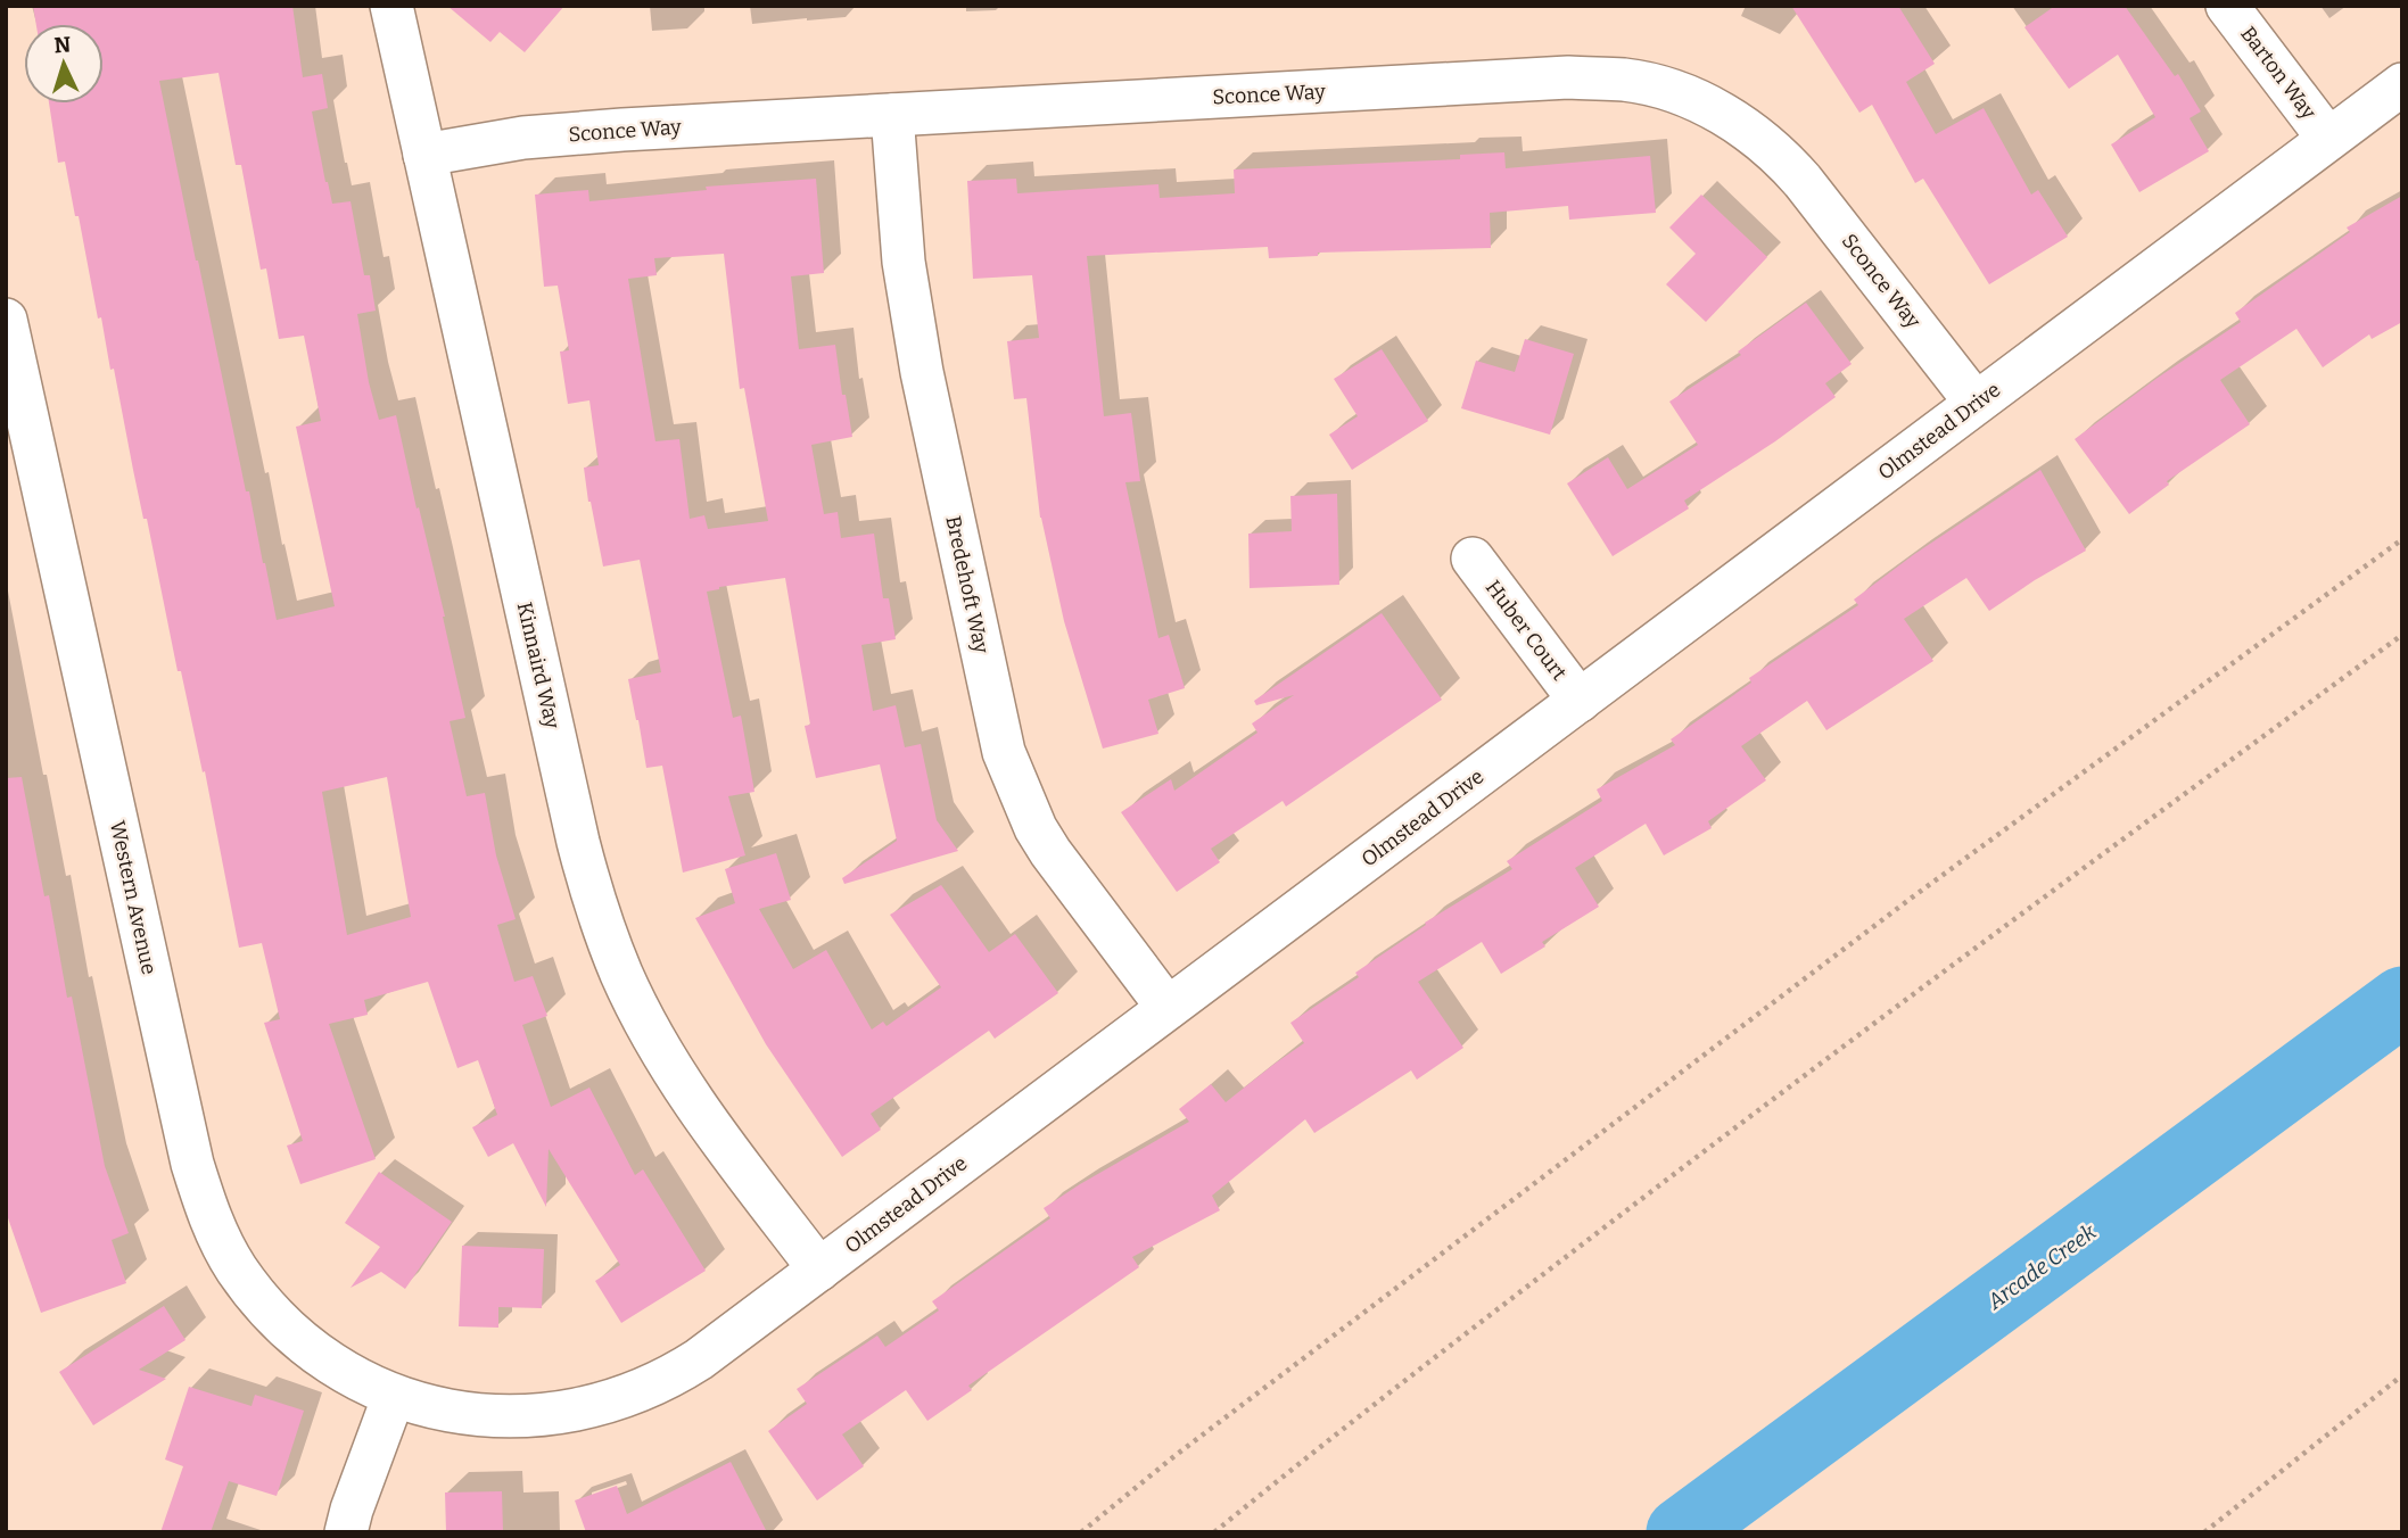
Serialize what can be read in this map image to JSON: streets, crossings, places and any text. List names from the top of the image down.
{
  "streets": {
    "street": [
      "Barton Way",
      "Sconce Way",
      "Olmstead Drive",
      "Bredehoft Way",
      "Huber Court",
      "Kinnaird Way",
      "Western Avenue"
    ]
  },
  "crossings": [
    ["Barton Way", "Olmstead Drive"],
    ["Sconce Way", "Olmstead Drive"],
    ["Sconce Way", "Bredehoft Way"],
    ["Sconce Way", "Kinnaird Way"],
    ["Olmstead Drive", "Bredehoft Way"],
    ["Olmstead Drive", "Huber Court"],
    ["Olmstead Drive", "Kinnaird Way"],
    ["Olmstead Drive", "Western Avenue"]
  ],
  "water": ["Arcade Creek"],
  "north": "top"
}
